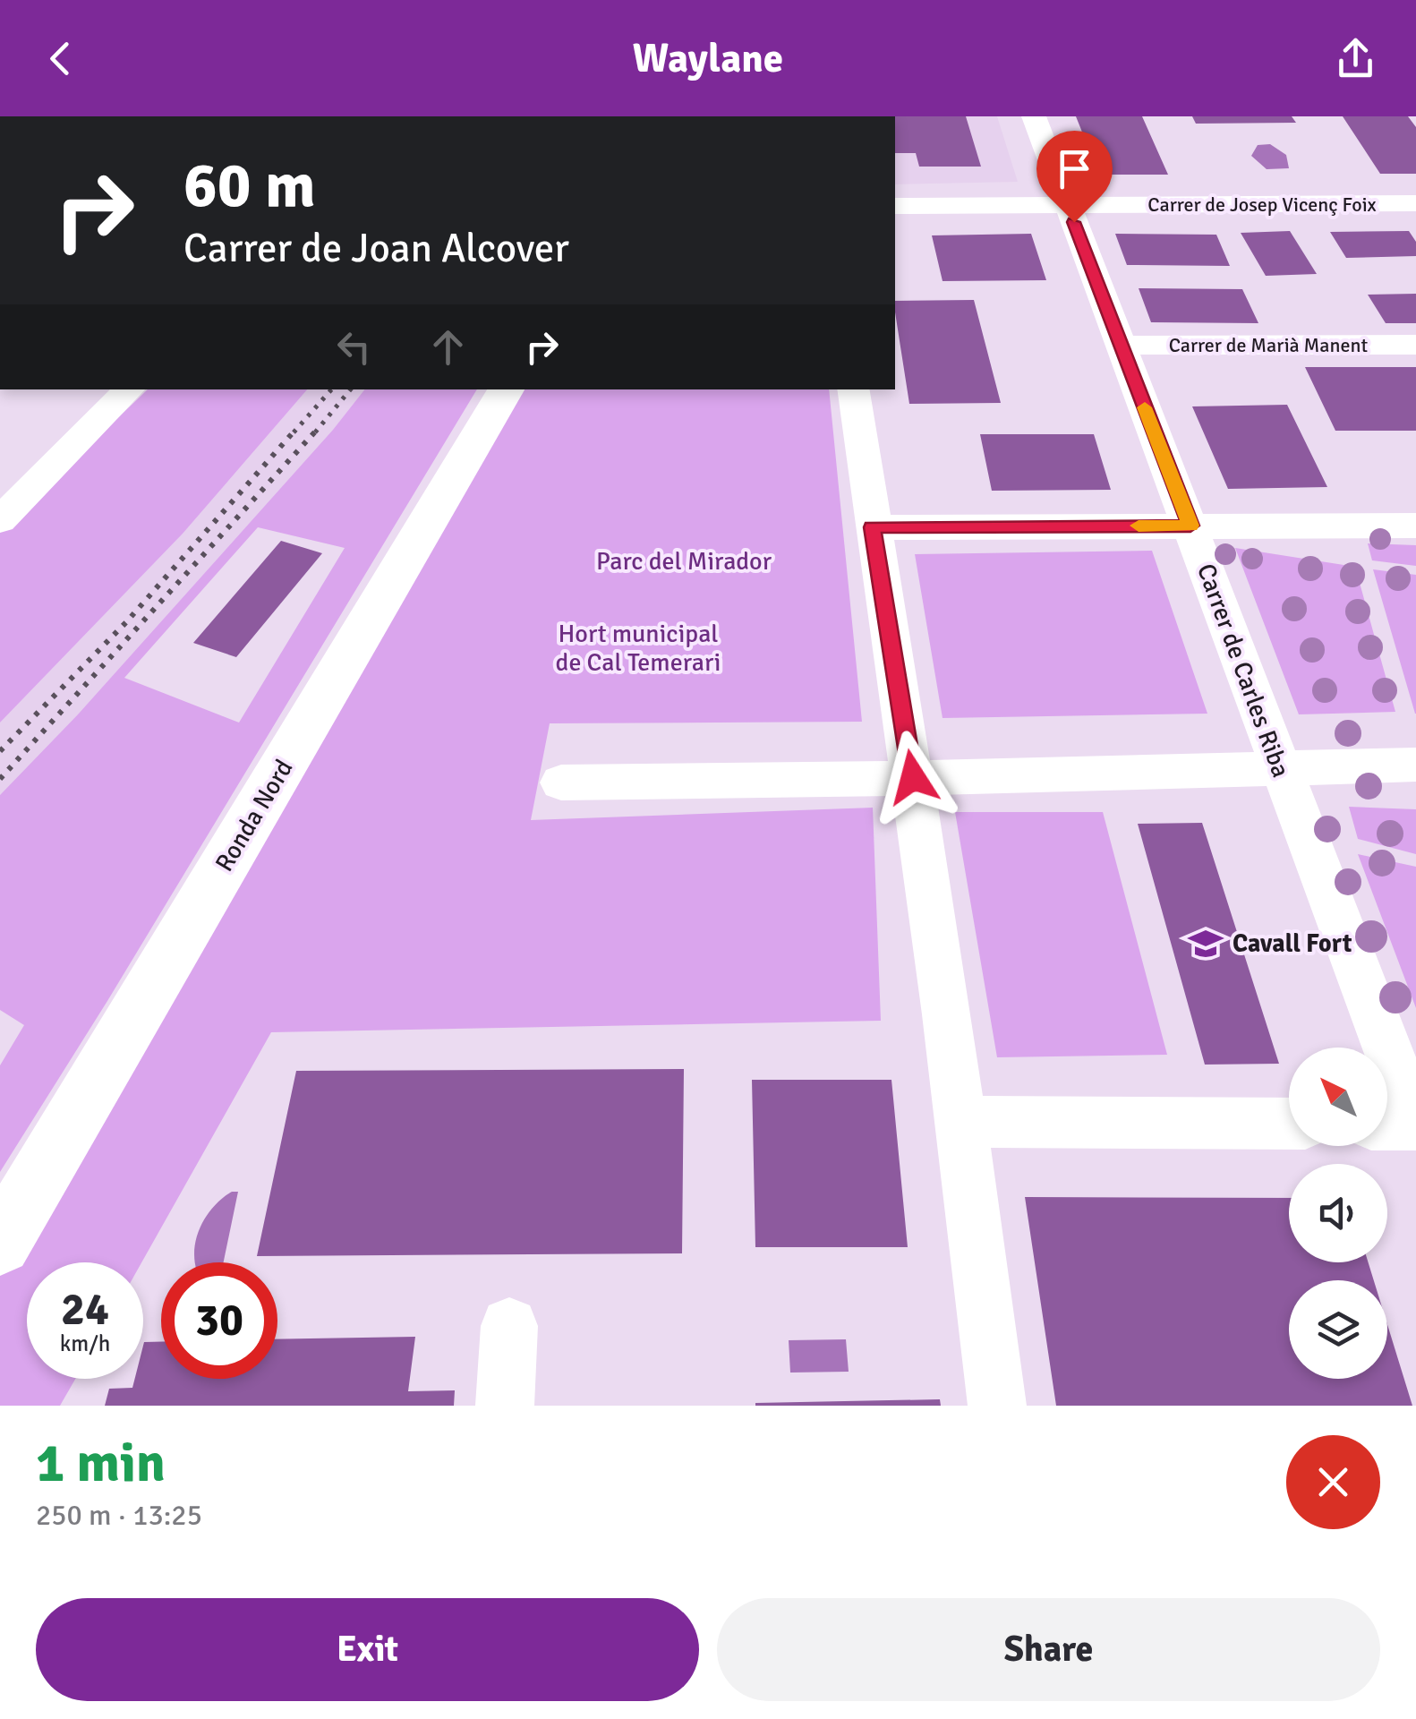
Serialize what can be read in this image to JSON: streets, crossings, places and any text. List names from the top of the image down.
{
  "streets": {
    "main road": ["Ronda Nord"],
    "street": ["Carrer de Josep Vicenç Foix", "Carrer de Marià Manent", "Carrer de Carles Riba"]
  },
  "crossings": [
    ["Carrer de Josep Vicenç Foix", "Carrer de Carles Riba"],
    ["Carrer de Marià Manent", "Carrer de Carles Riba"]
  ],
  "parks": ["Parc del Mirador", "Hort municipal de Cal Temerari"],
  "places": {
    "school or university": ["Cavall Fort"]
  },
  "north": "top left",
  "page": {
    "header": "Waylane",
    "turn": ["60 m", "Carrer de Joan Alcover"],
    "speed": "24 km/h",
    "limit": "30",
    "heading": ["1 min", "250 m · 13:25"],
    "buttons": ["Exit", "Share"]
  }
}
